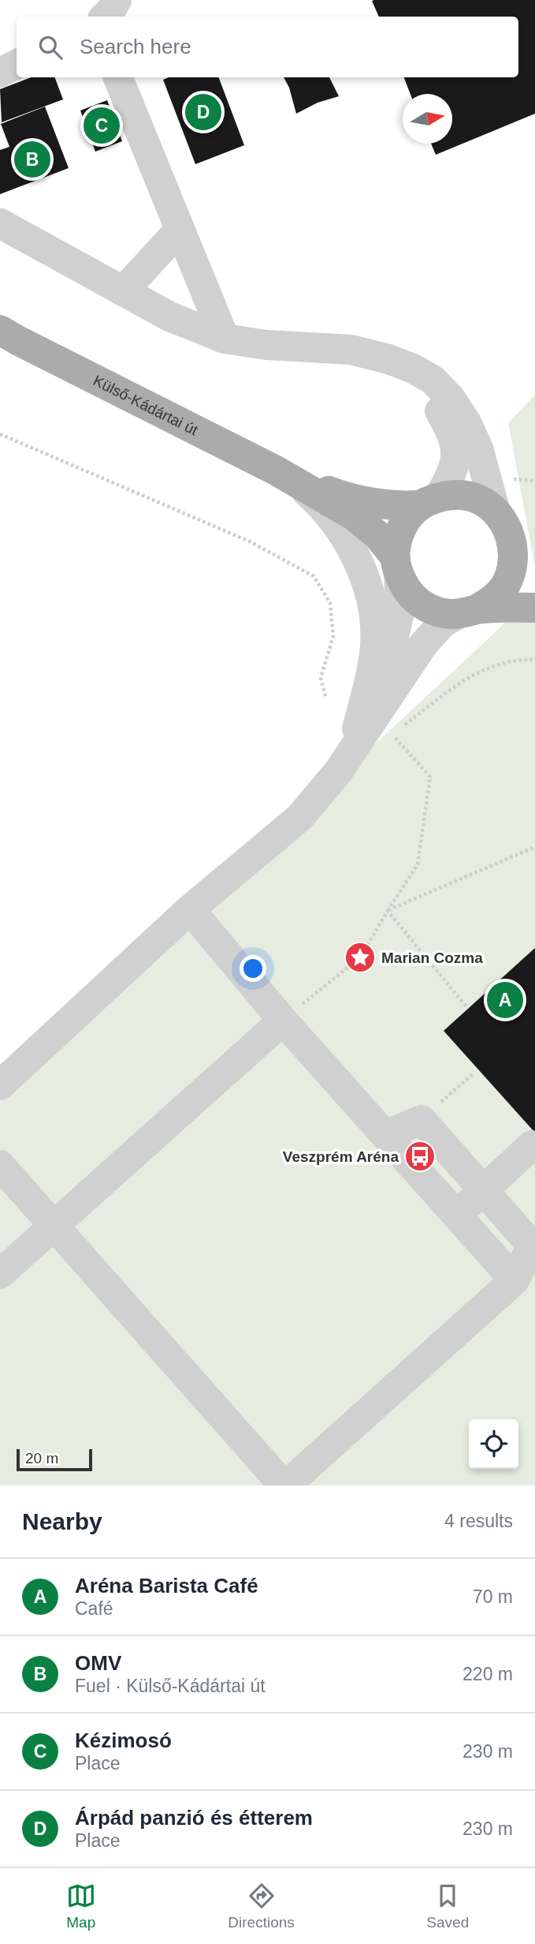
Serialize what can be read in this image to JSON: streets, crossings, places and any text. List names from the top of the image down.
{
  "streets": {
    "main road": ["Külső-Kádártai út"]
  },
  "places": {
    "place": ["Marian Cozma"],
    "bus stop": ["Veszprém Aréna"]
  },
  "scale_bar": "20 m",
  "north": "right",
  "page": {
    "search": "Search here",
    "pins": [
      "D",
      "C",
      "B",
      "A"
    ],
    "scale": "20 m",
    "heading": ["Nearby", "4 results"],
    "list": [
      {
        "mark": "A",
        "name": "Aréna Barista Café",
        "note": "Café",
        "value": "70 m"
      },
      {
        "mark": "B",
        "name": "OMV",
        "note": "Fuel · Külső-Kádártai út",
        "value": "220 m"
      },
      {
        "mark": "C",
        "name": "Kézimosó",
        "note": "Place",
        "value": "230 m"
      },
      {
        "mark": "D",
        "name": "Árpád panzió és étterem",
        "note": "Place",
        "value": "230 m"
      }
    ],
    "nav": ["Map", "Directions", "Saved"]
  }
}
